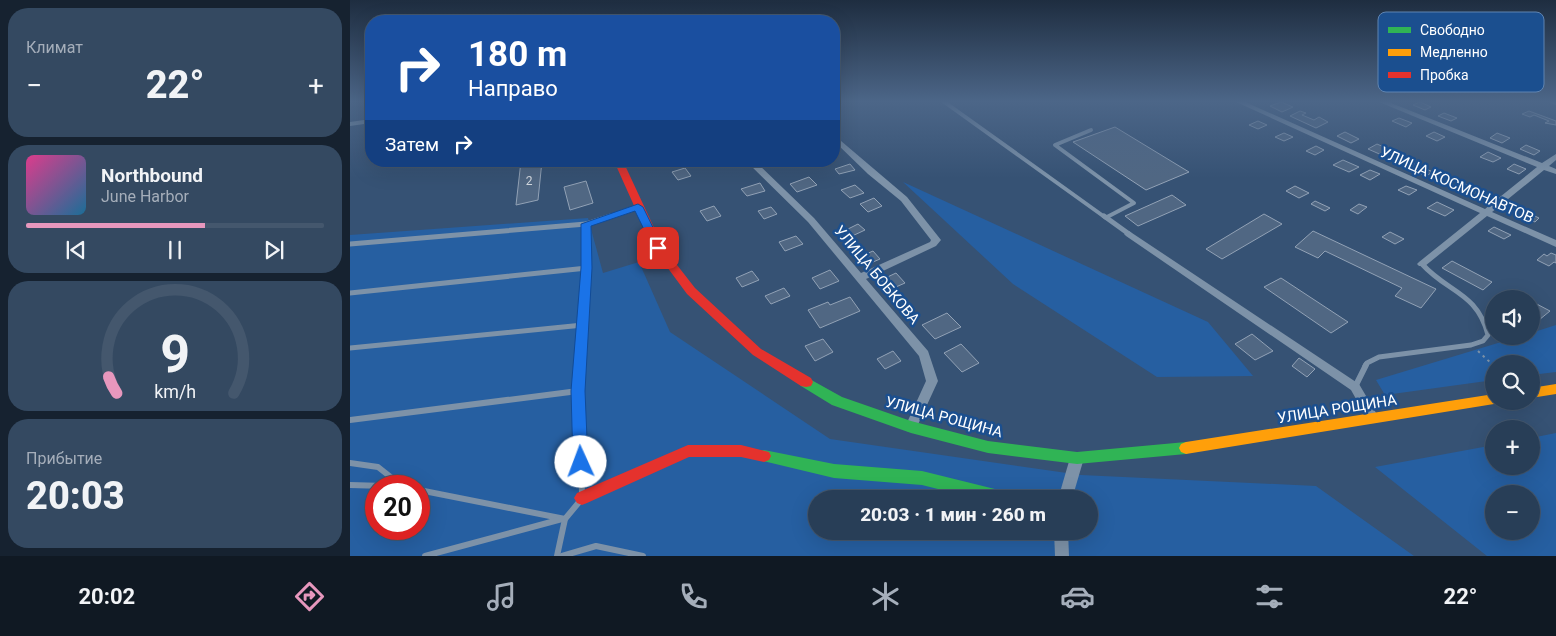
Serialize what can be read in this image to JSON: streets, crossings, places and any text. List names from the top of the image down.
{
  "streets": {
    "street": ["УЛИЦА КОСМОНАВТОВ", "УЛИЦА БОБКОВА", "УЛИЦА РОЩИНА"]
  },
  "crossings": [
    ["УЛИЦА БОБКОВА", "УЛИЦА РОЩИНА"]
  ],
  "house_numbers": ["2"],
  "legend": ["Свободно", "Медленно", "Пробка"],
  "page": {
    "tile": [
      "Климат",
      ["Прибытие", "20:03"]
    ],
    "turn": ["180 m", "Направо"],
    "heat": ["−", "22°", "+"],
    "then": "Затем",
    "song": ["Northbound", "June Harbor"],
    "map_buttons": ["+", "−"],
    "limit": "20",
    "trip": "20:03 · 1 мин · 260 m",
    "tabs": ["20:02", "22°"],
    "gauge": ["9", "km/h"]
  }
}
